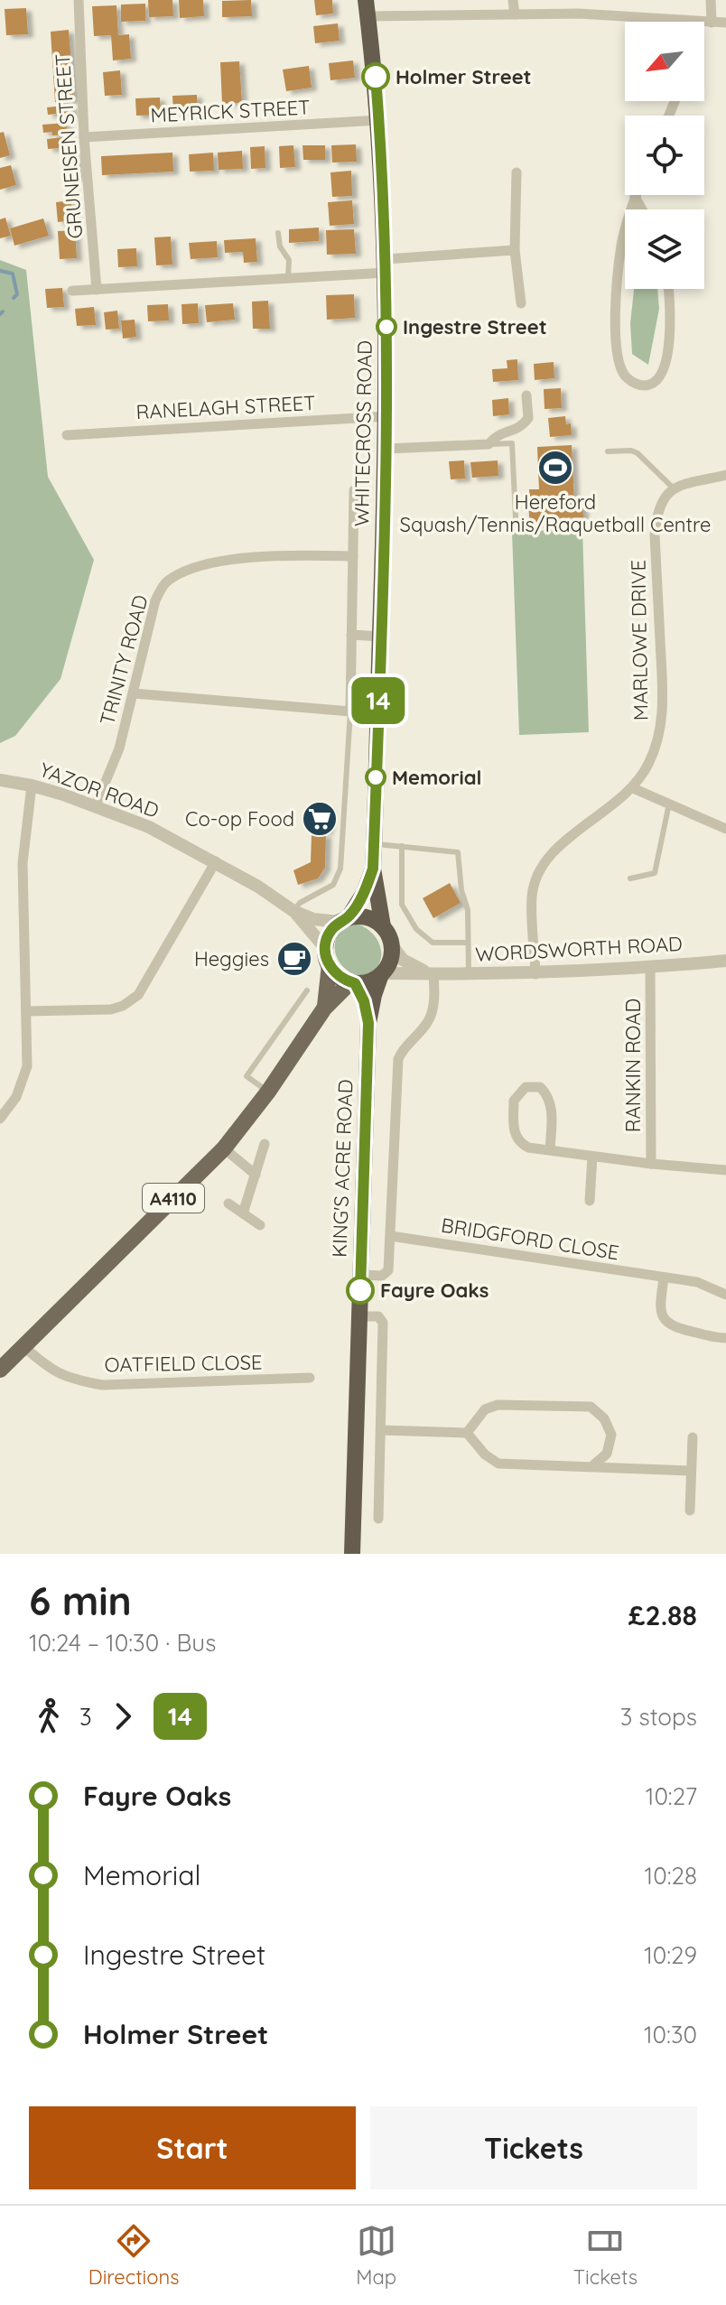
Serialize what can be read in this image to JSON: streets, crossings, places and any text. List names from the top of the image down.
{
  "streets": {
    "highway": ["WHITECROSS ROAD", "KING'S ACRE ROAD"],
    "main road": ["A4110"],
    "street": [
      "MEYRICK STREET",
      "GRUNEISEN STREET",
      "RANELAGH STREET",
      "MARLOWE DRIVE",
      "TRINITY ROAD",
      "YAZOR ROAD",
      "WORDSWORTH ROAD",
      "RANKIN ROAD",
      "BRIDGFORD CLOSE",
      "OATFIELD CLOSE"
    ]
  },
  "crossings": [
    ["MEYRICK STREET", "GRUNEISEN STREET"],
    ["MEYRICK STREET", "WHITECROSS ROAD"],
    ["RANELAGH STREET", "WHITECROSS ROAD"],
    ["WHITECROSS ROAD", "YAZOR ROAD"],
    ["WHITECROSS ROAD", "WORDSWORTH ROAD"],
    ["WHITECROSS ROAD", "KING'S ACRE ROAD"],
    ["WHITECROSS ROAD", "A4110"],
    ["MARLOWE DRIVE", "WORDSWORTH ROAD"],
    ["TRINITY ROAD", "YAZOR ROAD"],
    ["YAZOR ROAD", "WORDSWORTH ROAD"],
    ["YAZOR ROAD", "KING'S ACRE ROAD"],
    ["YAZOR ROAD", "A4110"],
    ["WORDSWORTH ROAD", "RANKIN ROAD"],
    ["WORDSWORTH ROAD", "KING'S ACRE ROAD"],
    ["WORDSWORTH ROAD", "A4110"],
    ["KING'S ACRE ROAD", "A4110"],
    ["A4110", "OATFIELD CLOSE"]
  ],
  "places": {
    "other": [
      "Holmer Street",
      "Ingestre Street",
      "Memorial",
      "Fayre Oaks"
    ],
    "sports": ["Hereford Squash/Tennis/Raquetball Centre"],
    "supermarket": ["Co-op Food"],
    "cafe": ["Heggies"]
  },
  "lines": ["bus line 14"],
  "north": "bottom left",
  "page": {
    "on_map": "14",
    "heading": ["6 min", "10:24 – 10:30 · Bus", "£2.88"],
    "legs": ["3", "14", "3 stops"],
    "list": [
      {
        "name": "Fayre Oaks",
        "value": "10:27"
      },
      {
        "name": "Memorial",
        "value": "10:28"
      },
      {
        "name": "Ingestre Street",
        "value": "10:29"
      },
      {
        "name": "Holmer Street",
        "value": "10:30"
      }
    ],
    "buttons": ["Start", "Tickets"],
    "tabs": ["Directions", "Map", "Tickets"]
  }
}
